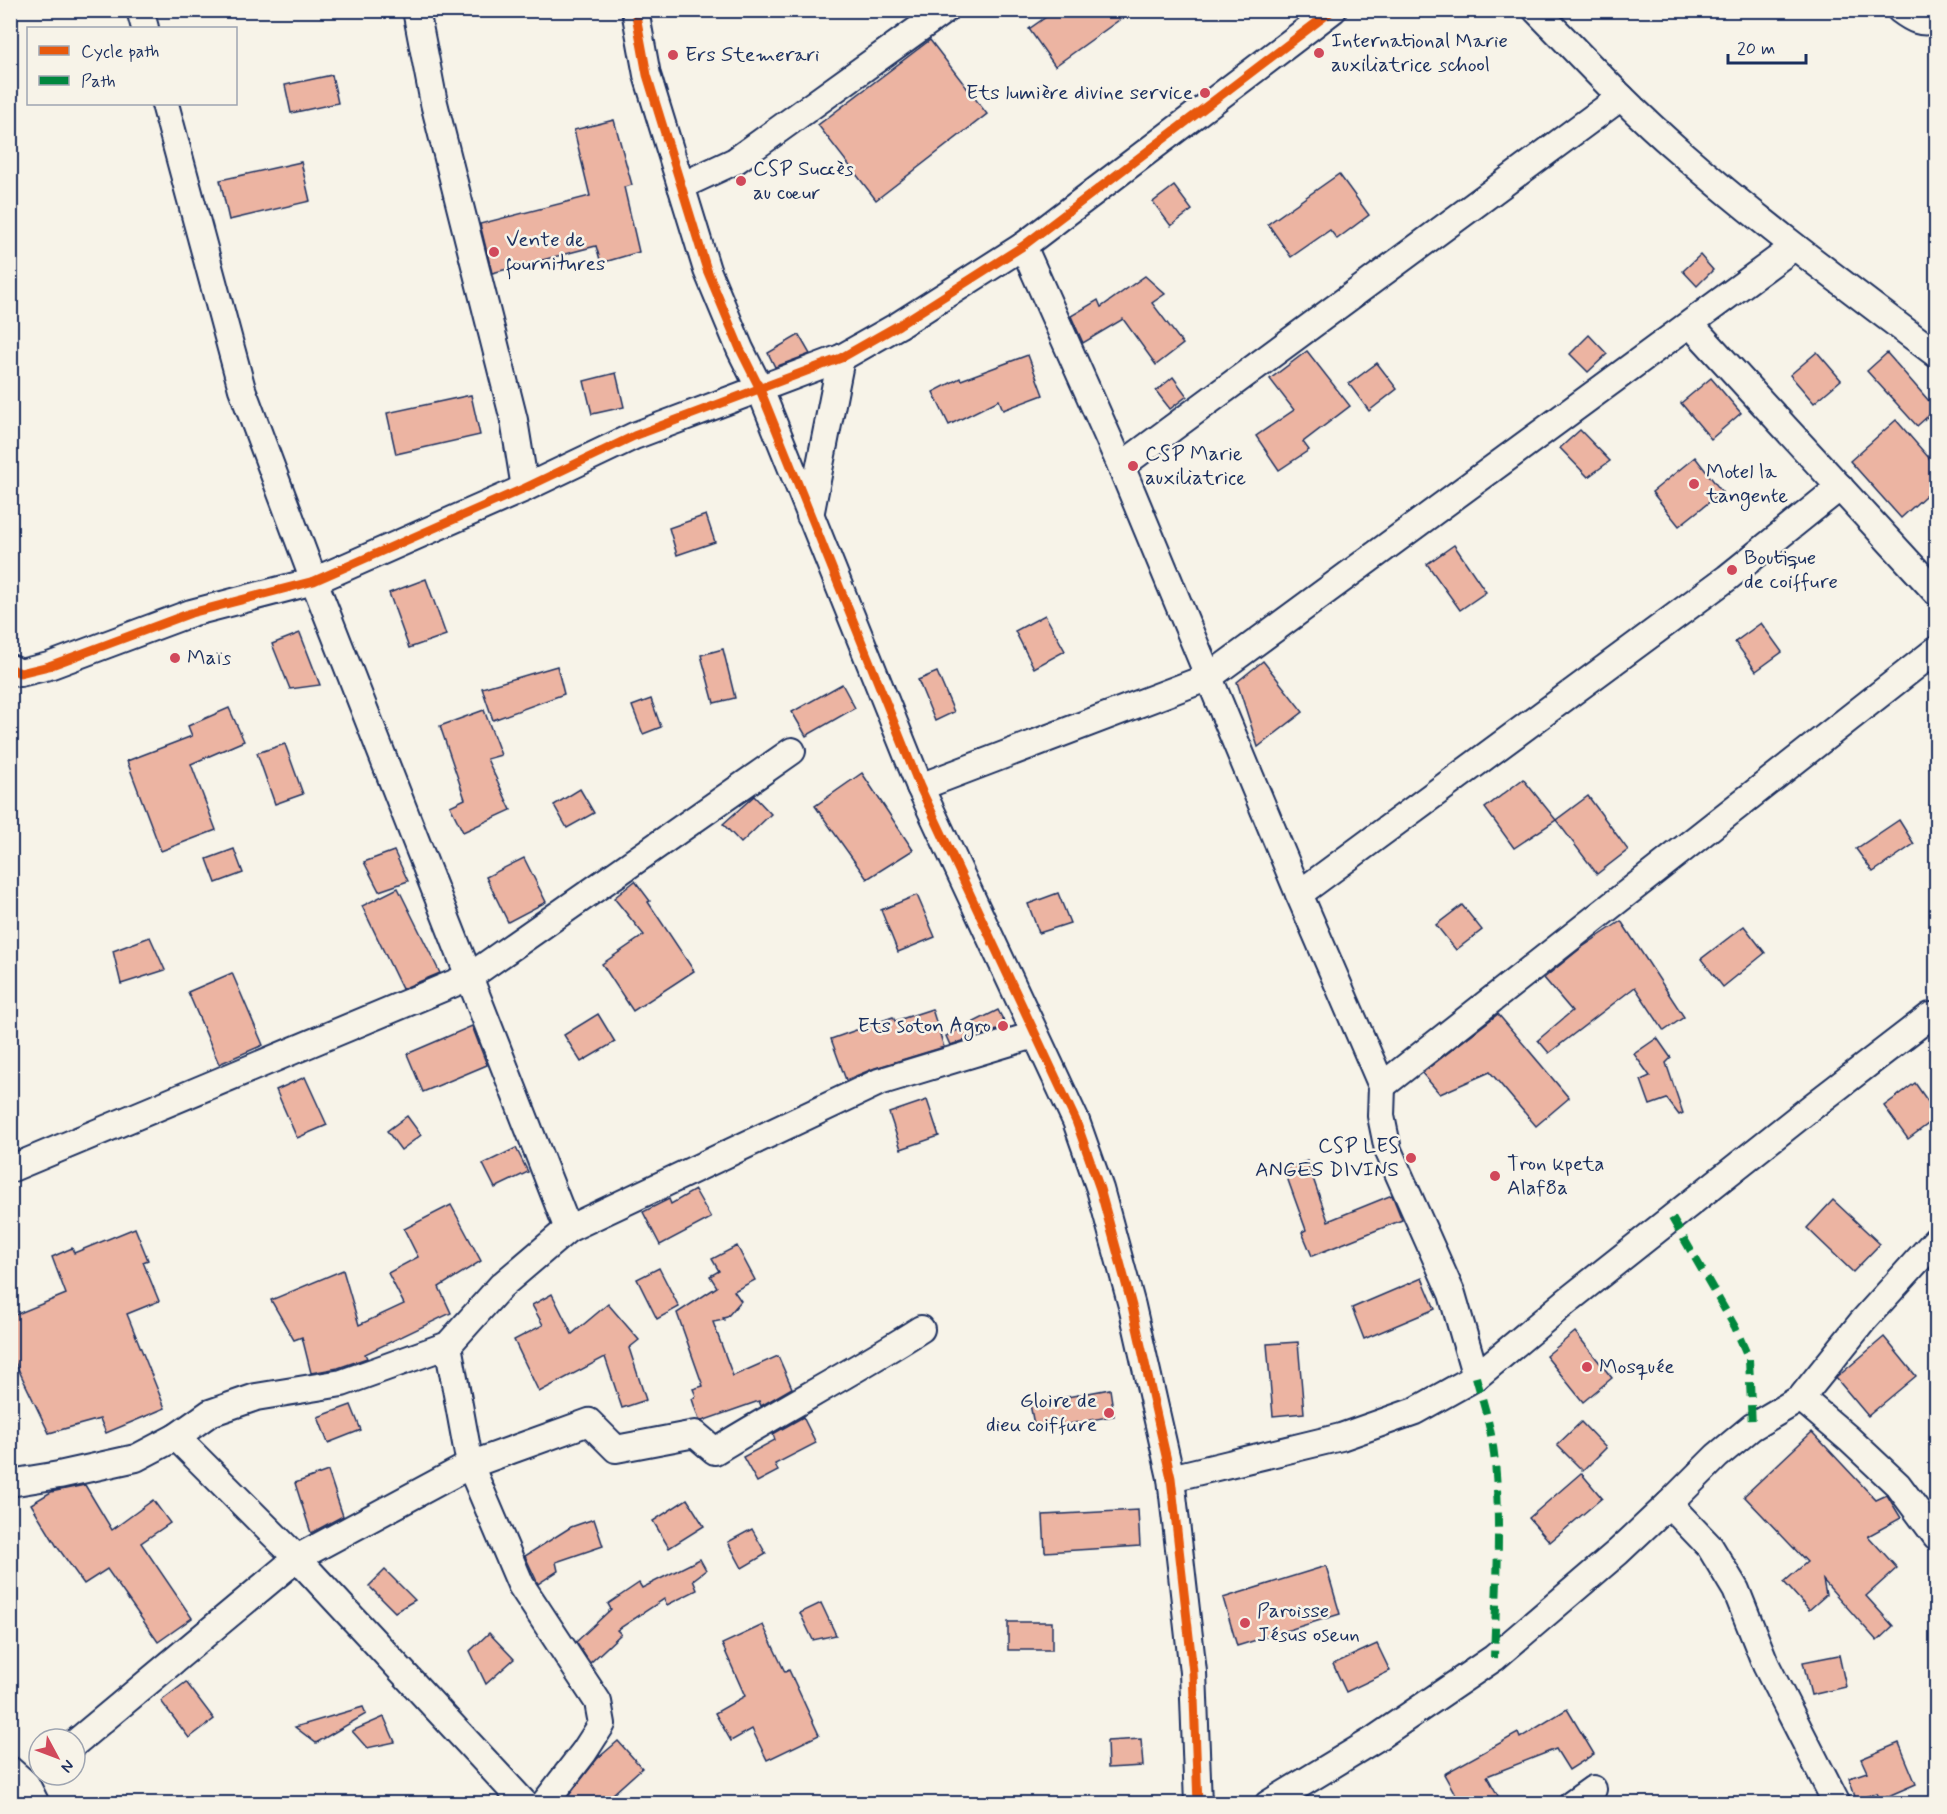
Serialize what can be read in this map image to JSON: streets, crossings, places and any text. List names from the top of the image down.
{
  "places": [
    "International Marie auxiliatrice school",
    "Ers Stemerari",
    "Ets lumière divine service",
    "CSP Succès au cœur",
    "Vente de fournitures",
    "CSP Marie auxiliatrice",
    "Motel la tangente",
    "Boutique de coiffure",
    "Maïs",
    "Ets soton Agro",
    "CSP LES ANGES DIVINS",
    "Tron kpeta Alaf8a",
    "Mosquée",
    "Gloire de dieu coiffure",
    "Paroisse Jésus oseun"
  ],
  "legend": ["Cycle path", "Path"],
  "scale_bar": "20 m",
  "north": "bottom right"
}
